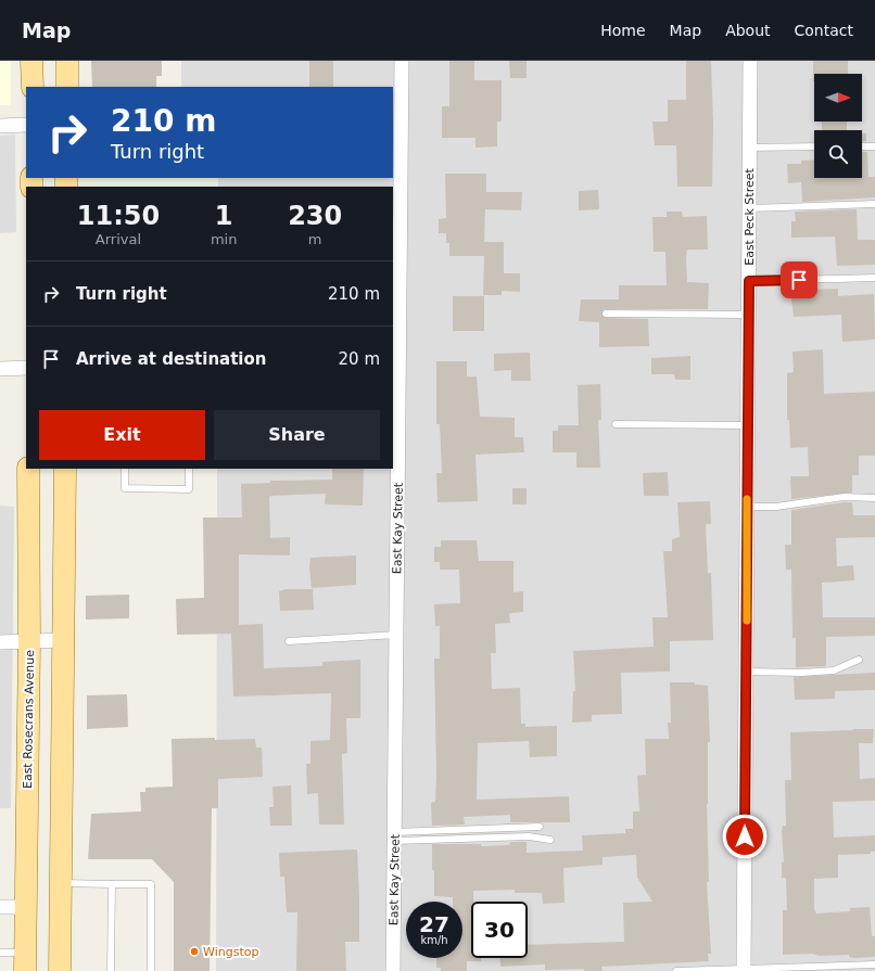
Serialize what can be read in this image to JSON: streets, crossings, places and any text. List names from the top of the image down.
{
  "streets": {
    "main road": ["East Rosecrans Avenue"],
    "street": ["East Peck Street", "East Kay Street"]
  },
  "places": ["Wingstop"],
  "north": "right",
  "page": {
    "header": "Map",
    "nav": [
      "Home",
      "Map",
      "About",
      "Contact"
    ],
    "turn": ["210 m", "Turn right"],
    "eta": [
      "11:50",
      "Arrival",
      "1",
      "min",
      "230",
      "m"
    ],
    "list": [
      {
        "name": "Turn right",
        "value": "210 m"
      },
      {
        "name": "Arrive at destination",
        "value": "20 m"
      }
    ],
    "buttons": ["Exit", "Share"],
    "speed": "27 km/h",
    "limit": "30"
  }
}
